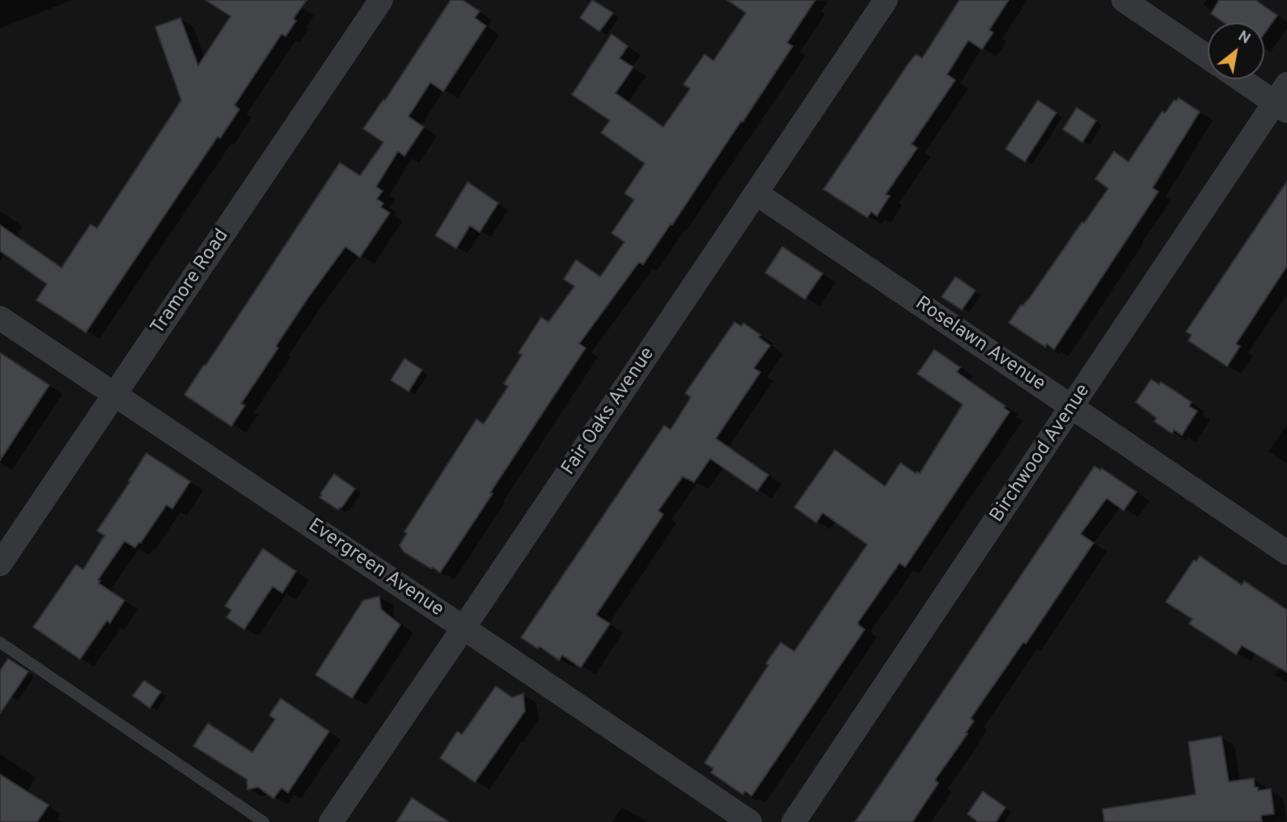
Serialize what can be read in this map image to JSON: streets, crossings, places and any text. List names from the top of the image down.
{
  "streets": {
    "street": [
      "Tramore Road",
      "Roselawn Avenue",
      "Fair Oaks Avenue",
      "Birchwood Avenue",
      "Evergreen Avenue"
    ]
  },
  "crossings": [
    ["Tramore Road", "Evergreen Avenue"],
    ["Roselawn Avenue", "Fair Oaks Avenue"],
    ["Roselawn Avenue", "Birchwood Avenue"],
    ["Fair Oaks Avenue", "Evergreen Avenue"]
  ],
  "north": "top right"
}
